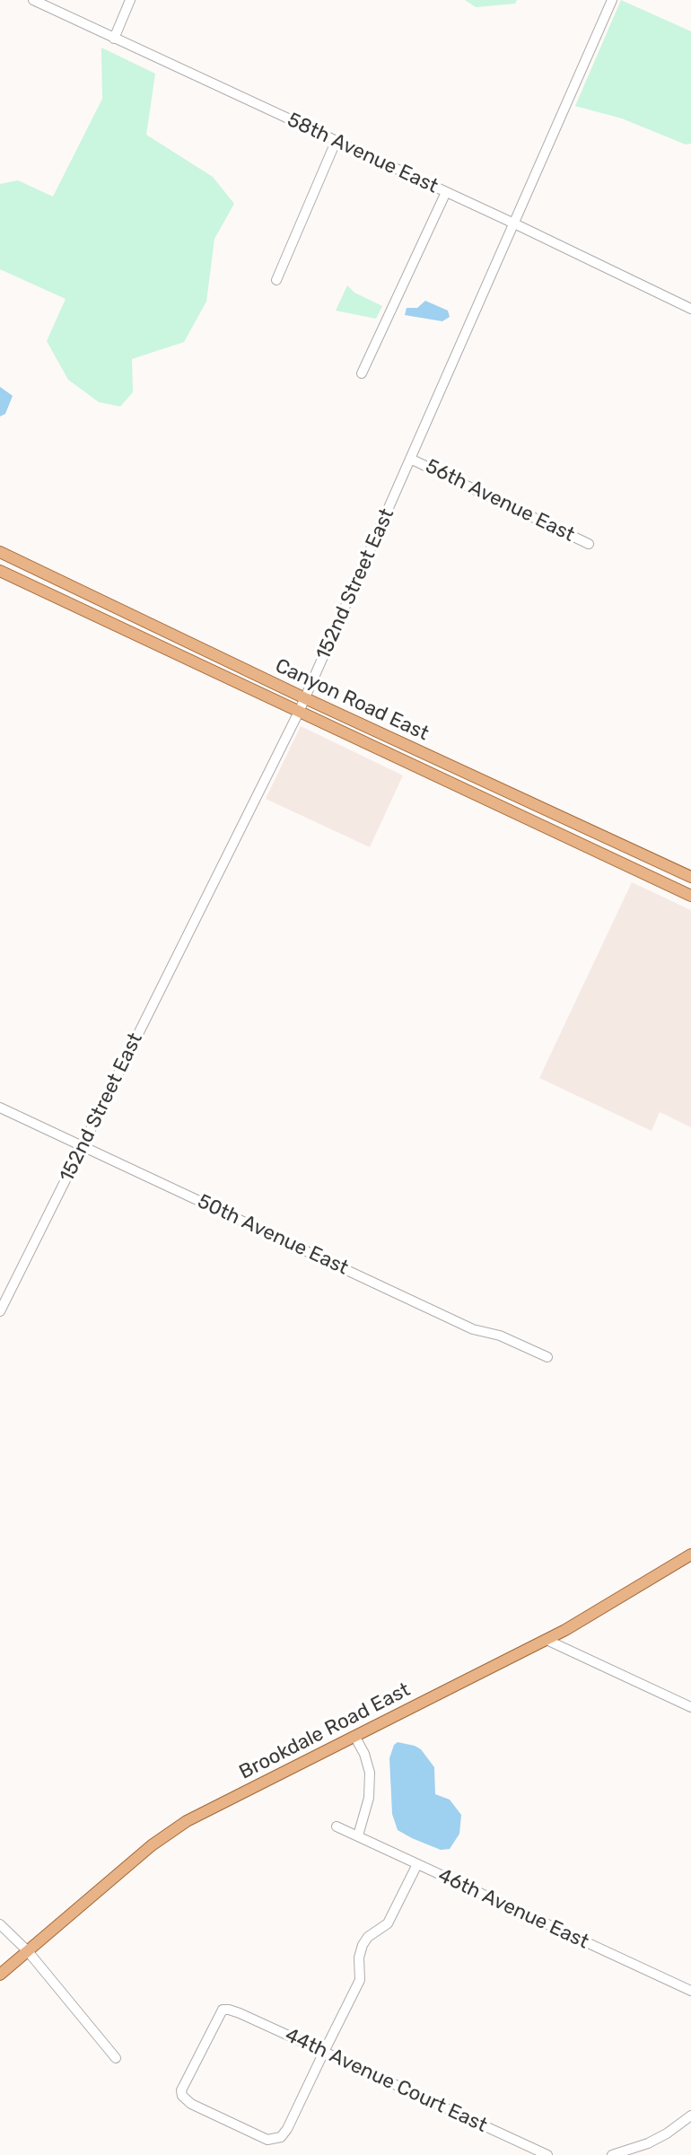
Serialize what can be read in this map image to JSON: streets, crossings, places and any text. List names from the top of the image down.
{
  "streets": {
    "main road": ["Canyon Road East", "Brookdale Road East"],
    "street": [
      "58th Avenue East",
      "56th Avenue East",
      "152nd Street East",
      "50th Avenue East",
      "46th Avenue East",
      "44th Avenue Court East"
    ]
  },
  "crossings": [
    ["58th Avenue East", "152nd Street East"],
    ["56th Avenue East", "152nd Street East"],
    ["152nd Street East", "Canyon Road East"],
    ["152nd Street East", "50th Avenue East"]
  ]
}
